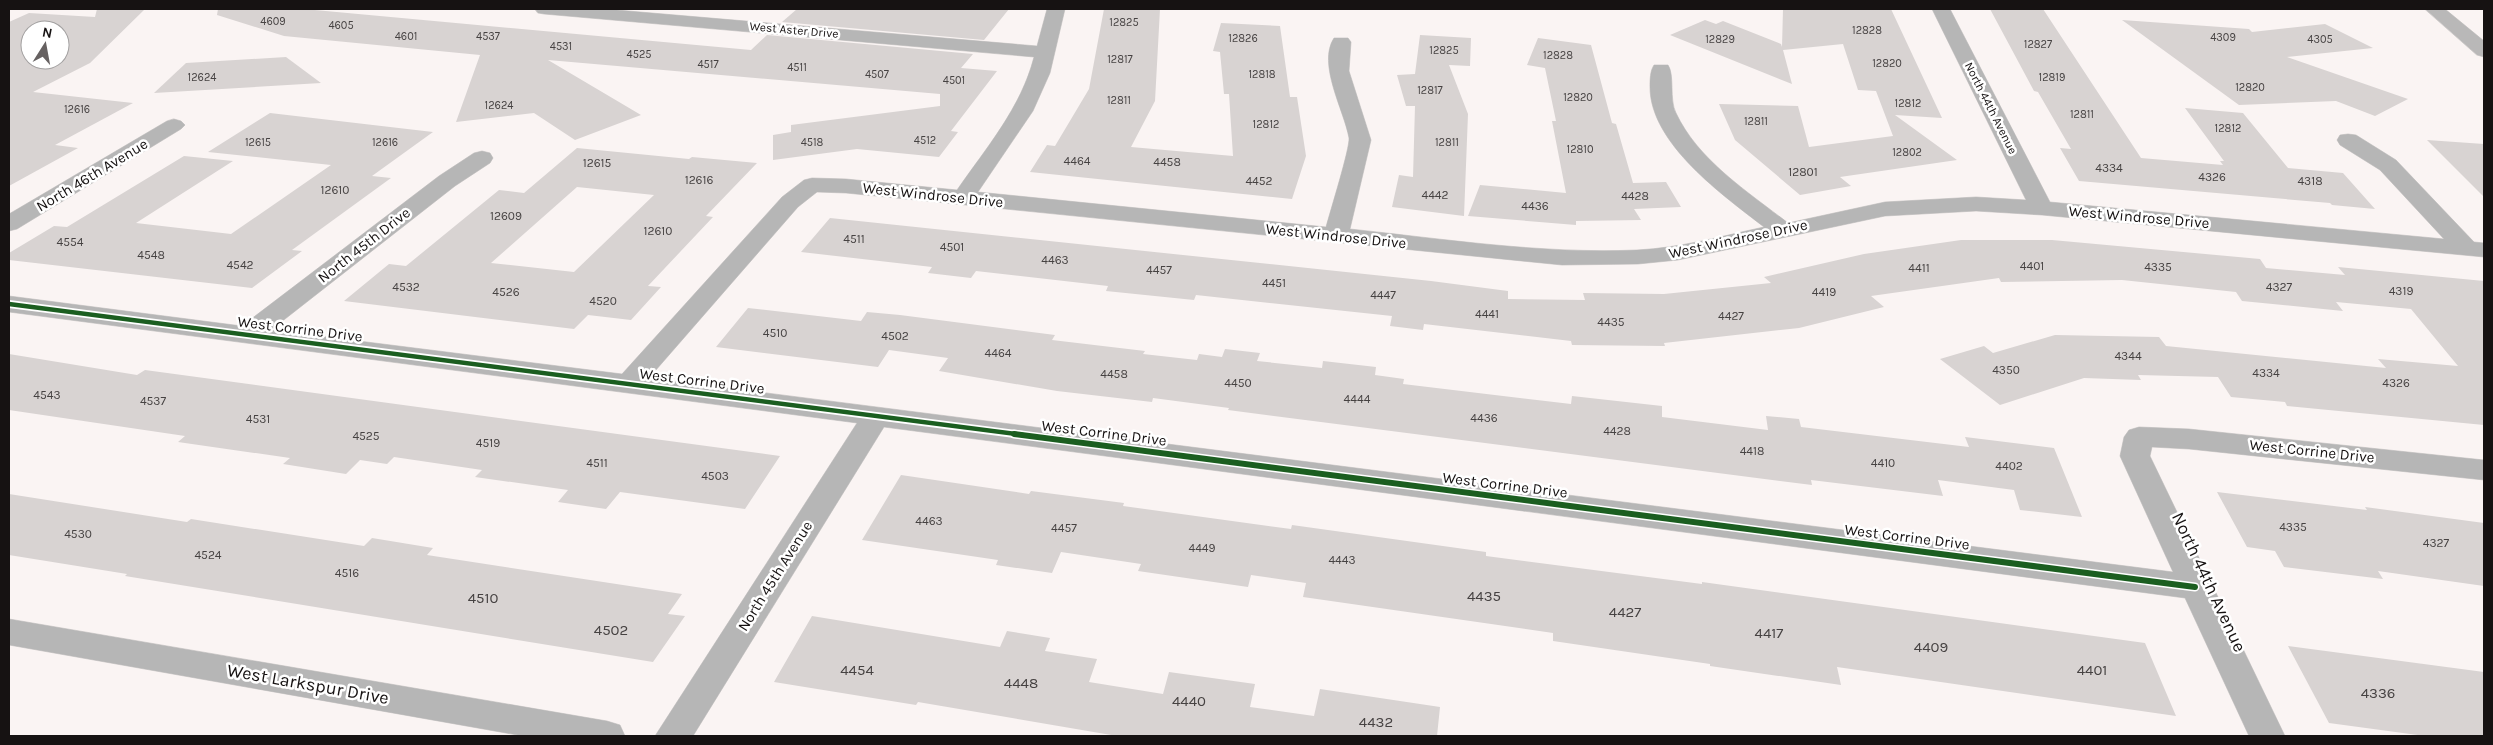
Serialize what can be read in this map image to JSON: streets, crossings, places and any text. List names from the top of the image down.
{
  "streets": {
    "street": [
      "West Aster Drive",
      "North 44th Avenue",
      "North 46th Avenue",
      "West Windrose Drive",
      "North 45th Drive",
      "West Corrine Drive",
      "North 45th Avenue",
      "West Larkspur Drive"
    ]
  },
  "crossings": [
    ["North 44th Avenue", "West Windrose Drive"],
    ["North 44th Avenue", "West Corrine Drive"],
    ["West Windrose Drive", "West Corrine Drive"],
    ["North 45th Drive", "West Corrine Drive"],
    ["West Corrine Drive", "North 45th Avenue"]
  ],
  "house_numbers": [
    "4609",
    "12825",
    "4605",
    "12828",
    "4601",
    "4537",
    "4309",
    "12826",
    "12829",
    "4305",
    "12827",
    "4531",
    "12825",
    "4525",
    "12828",
    "12817",
    "12820",
    "4517",
    "4511",
    "4507",
    "12818",
    "12624",
    "12819",
    "4501",
    "12820",
    "12817",
    "12820",
    "12811",
    "12812",
    "12624",
    "12616",
    "12811",
    "12811",
    "12812",
    "12812",
    "4512",
    "12615",
    "12616",
    "4518",
    "12811",
    "12810",
    "12802",
    "4464",
    "4458",
    "12615",
    "4334",
    "12801",
    "4326",
    "12616",
    "4452",
    "4318",
    "12610",
    "4442",
    "4428",
    "4436",
    "12609",
    "12610",
    "4511",
    "4554",
    "4501",
    "4548",
    "4463",
    "4542",
    "4401",
    "4335",
    "4411",
    "4457",
    "4451",
    "4532",
    "4327",
    "4319",
    "4526",
    "4419",
    "4447",
    "4520",
    "4441",
    "4427",
    "4435",
    "4510",
    "4502",
    "4464",
    "4344",
    "4350",
    "4334",
    "4458",
    "4450",
    "4326",
    "4543",
    "4444",
    "4537",
    "4436",
    "4531",
    "4428",
    "4525",
    "4519",
    "4418",
    "4511",
    "4410",
    "4402",
    "4503",
    "4463",
    "4335",
    "4457",
    "4530",
    "4327",
    "4449",
    "4524",
    "4443",
    "4516",
    "4435",
    "4510",
    "4427",
    "4502",
    "4417",
    "4409",
    "4454",
    "4401",
    "4448",
    "4336",
    "4440",
    "4432"
  ],
  "north": "top"
}
